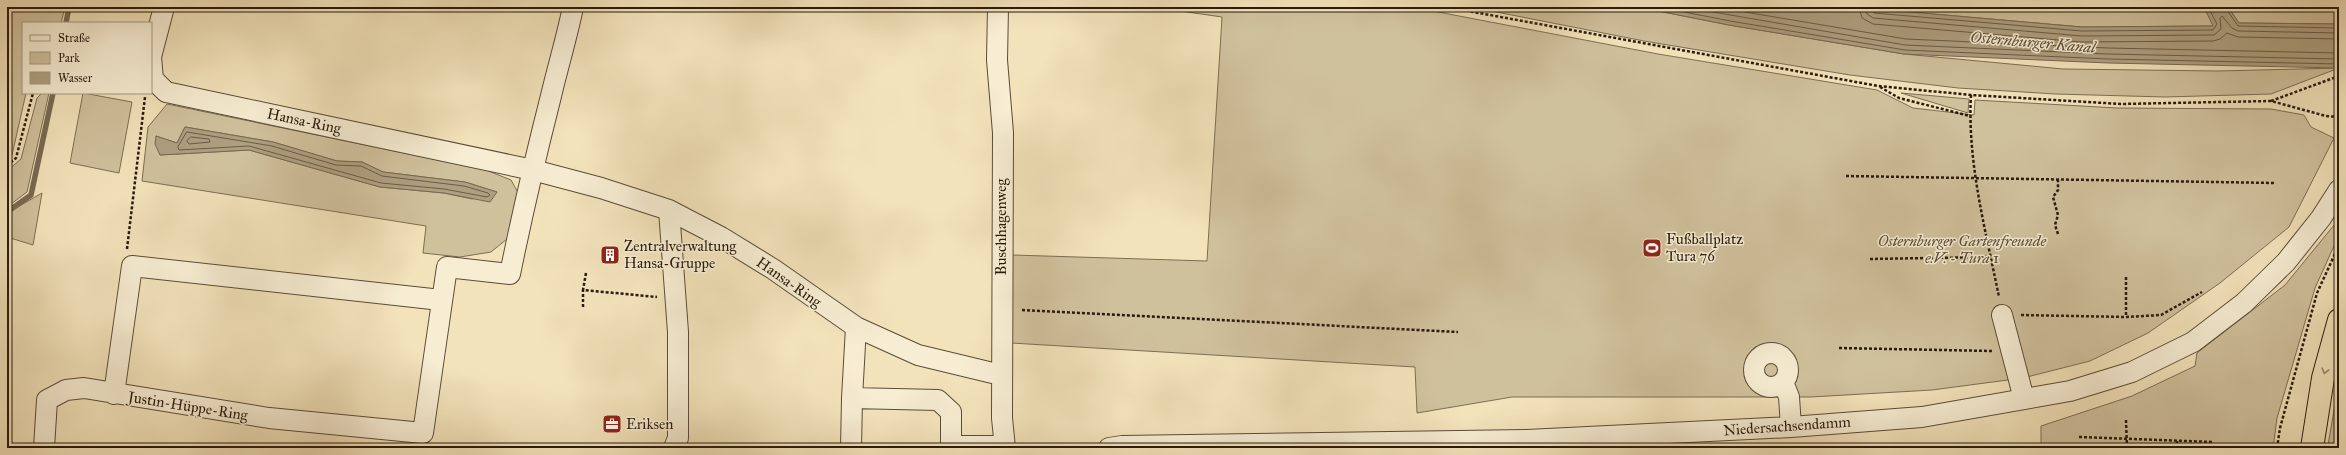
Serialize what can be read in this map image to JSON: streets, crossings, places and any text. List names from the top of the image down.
{
  "streets": {
    "street": [
      "Hansa-Ring",
      "Buschhagenweg",
      "Justin-Hüppe-Ring",
      "Niedersachsendamm"
    ]
  },
  "crossings": [
    ["Hansa-Ring", "Buschhagenweg"],
    ["Hansa-Ring", "Justin-Hüppe-Ring"]
  ],
  "water": ["Osternburger Kanal"],
  "parks": ["Osternburger Gartenfreunde e.V. - Tura 1"],
  "places": {
    "sports": ["Fußballplatz Tura 76"],
    "building": ["Zentralverwaltung Hansa-Gruppe"],
    "office": ["Eriksen"]
  },
  "legend": ["Straße", "Park", "Wasser"]
}
